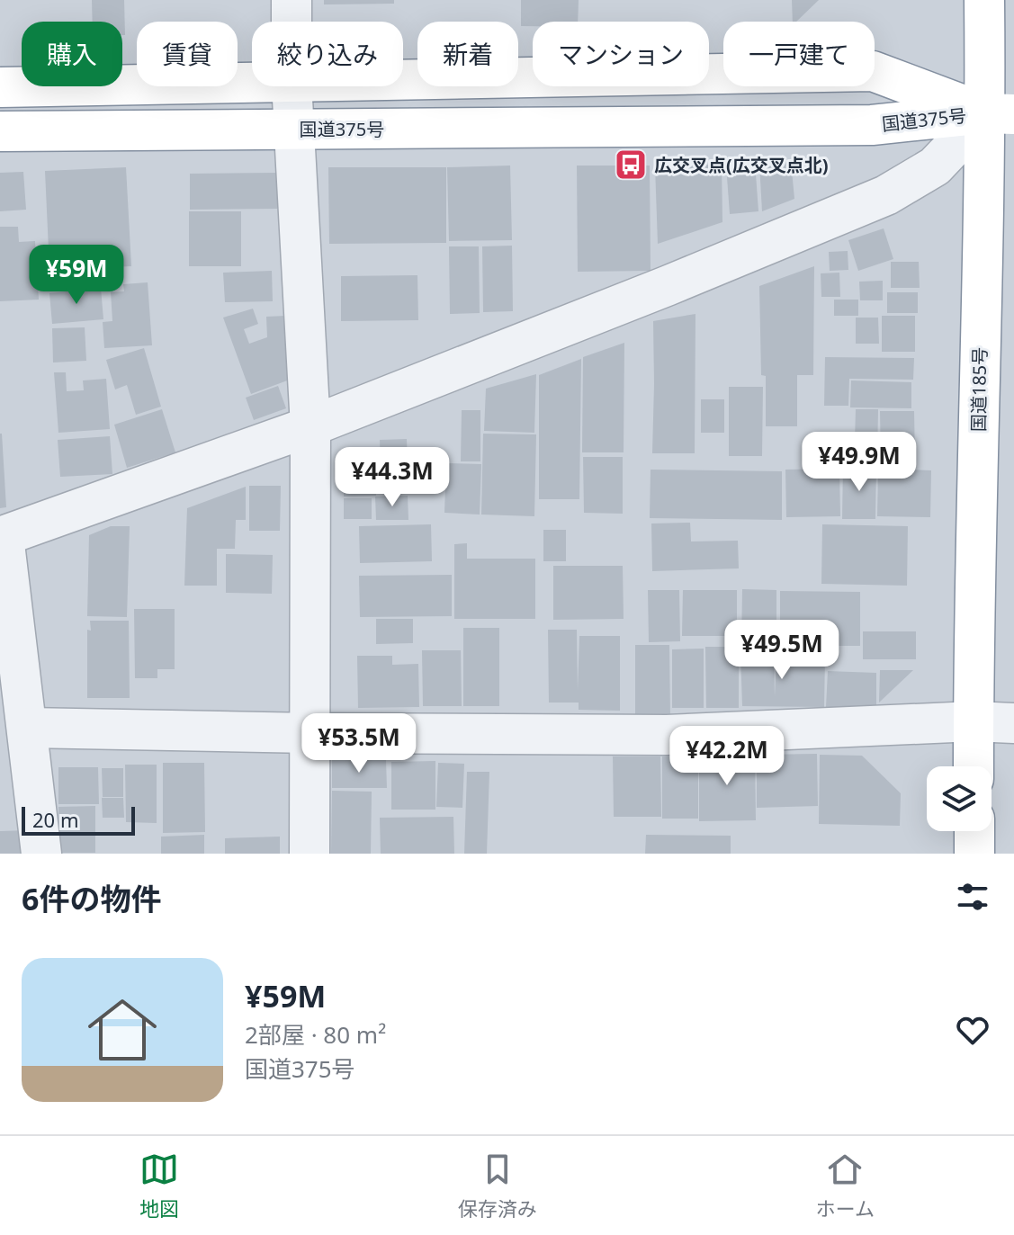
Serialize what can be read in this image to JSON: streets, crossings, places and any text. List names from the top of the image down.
{
  "streets": {
    "highway": ["国道375号", "国道185号"]
  },
  "crossings": [
    ["国道375号", "国道185号"]
  ],
  "places": {
    "bus stop": ["広交叉点(広交叉点北)"]
  },
  "scale_bar": "20 m",
  "page": {
    "chip": [
      "購入",
      "賃貸",
      "絞り込み",
      "新着",
      "マンション",
      "一戸建て"
    ],
    "price": [
      "¥59M",
      "¥49.9M",
      "¥44.3M",
      "¥49.5M",
      "¥53.5M",
      "¥42.2M"
    ],
    "scale": "20 m",
    "heading": "6件の物件",
    "list": [
      {
        "name": "¥59M",
        "note": "2部屋 · 80 m² · 国道375号"
      }
    ],
    "tabs": ["地図", "保存済み", "ホーム"]
  }
}
